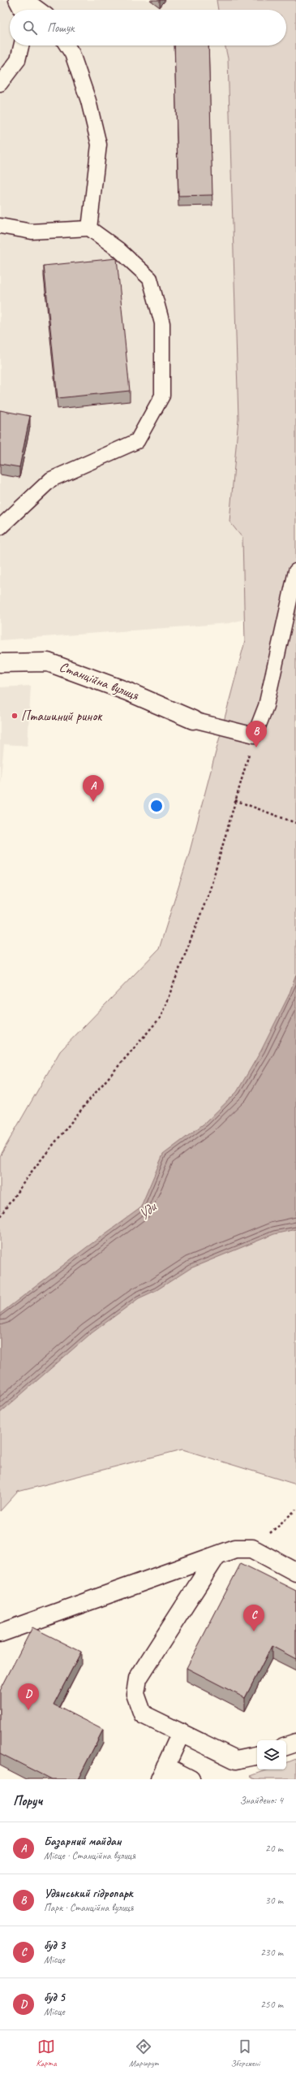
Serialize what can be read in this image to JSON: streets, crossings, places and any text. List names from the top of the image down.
{
  "streets": {
    "street": ["Станційна вулиця"]
  },
  "water": ["Уди"],
  "places": ["Пташиний ринок"],
  "page": {
    "search": "Пошук",
    "pins": [
      "B",
      "A",
      "C",
      "D"
    ],
    "heading": ["Поруч", "Знайдено: 4"],
    "list": [
      {
        "mark": "A",
        "name": "Базарний майдан",
        "note": "Місце · Станційна вулиця",
        "value": "20 m"
      },
      {
        "mark": "B",
        "name": "Удянський гідропарк",
        "note": "Парк · Станційна вулиця",
        "value": "30 m"
      },
      {
        "mark": "C",
        "name": "буд 3",
        "note": "Місце",
        "value": "230 m"
      },
      {
        "mark": "D",
        "name": "буд 5",
        "note": "Місце",
        "value": "250 m"
      }
    ],
    "nav": ["Карта", "Маршрут", "Збережені"]
  }
}
